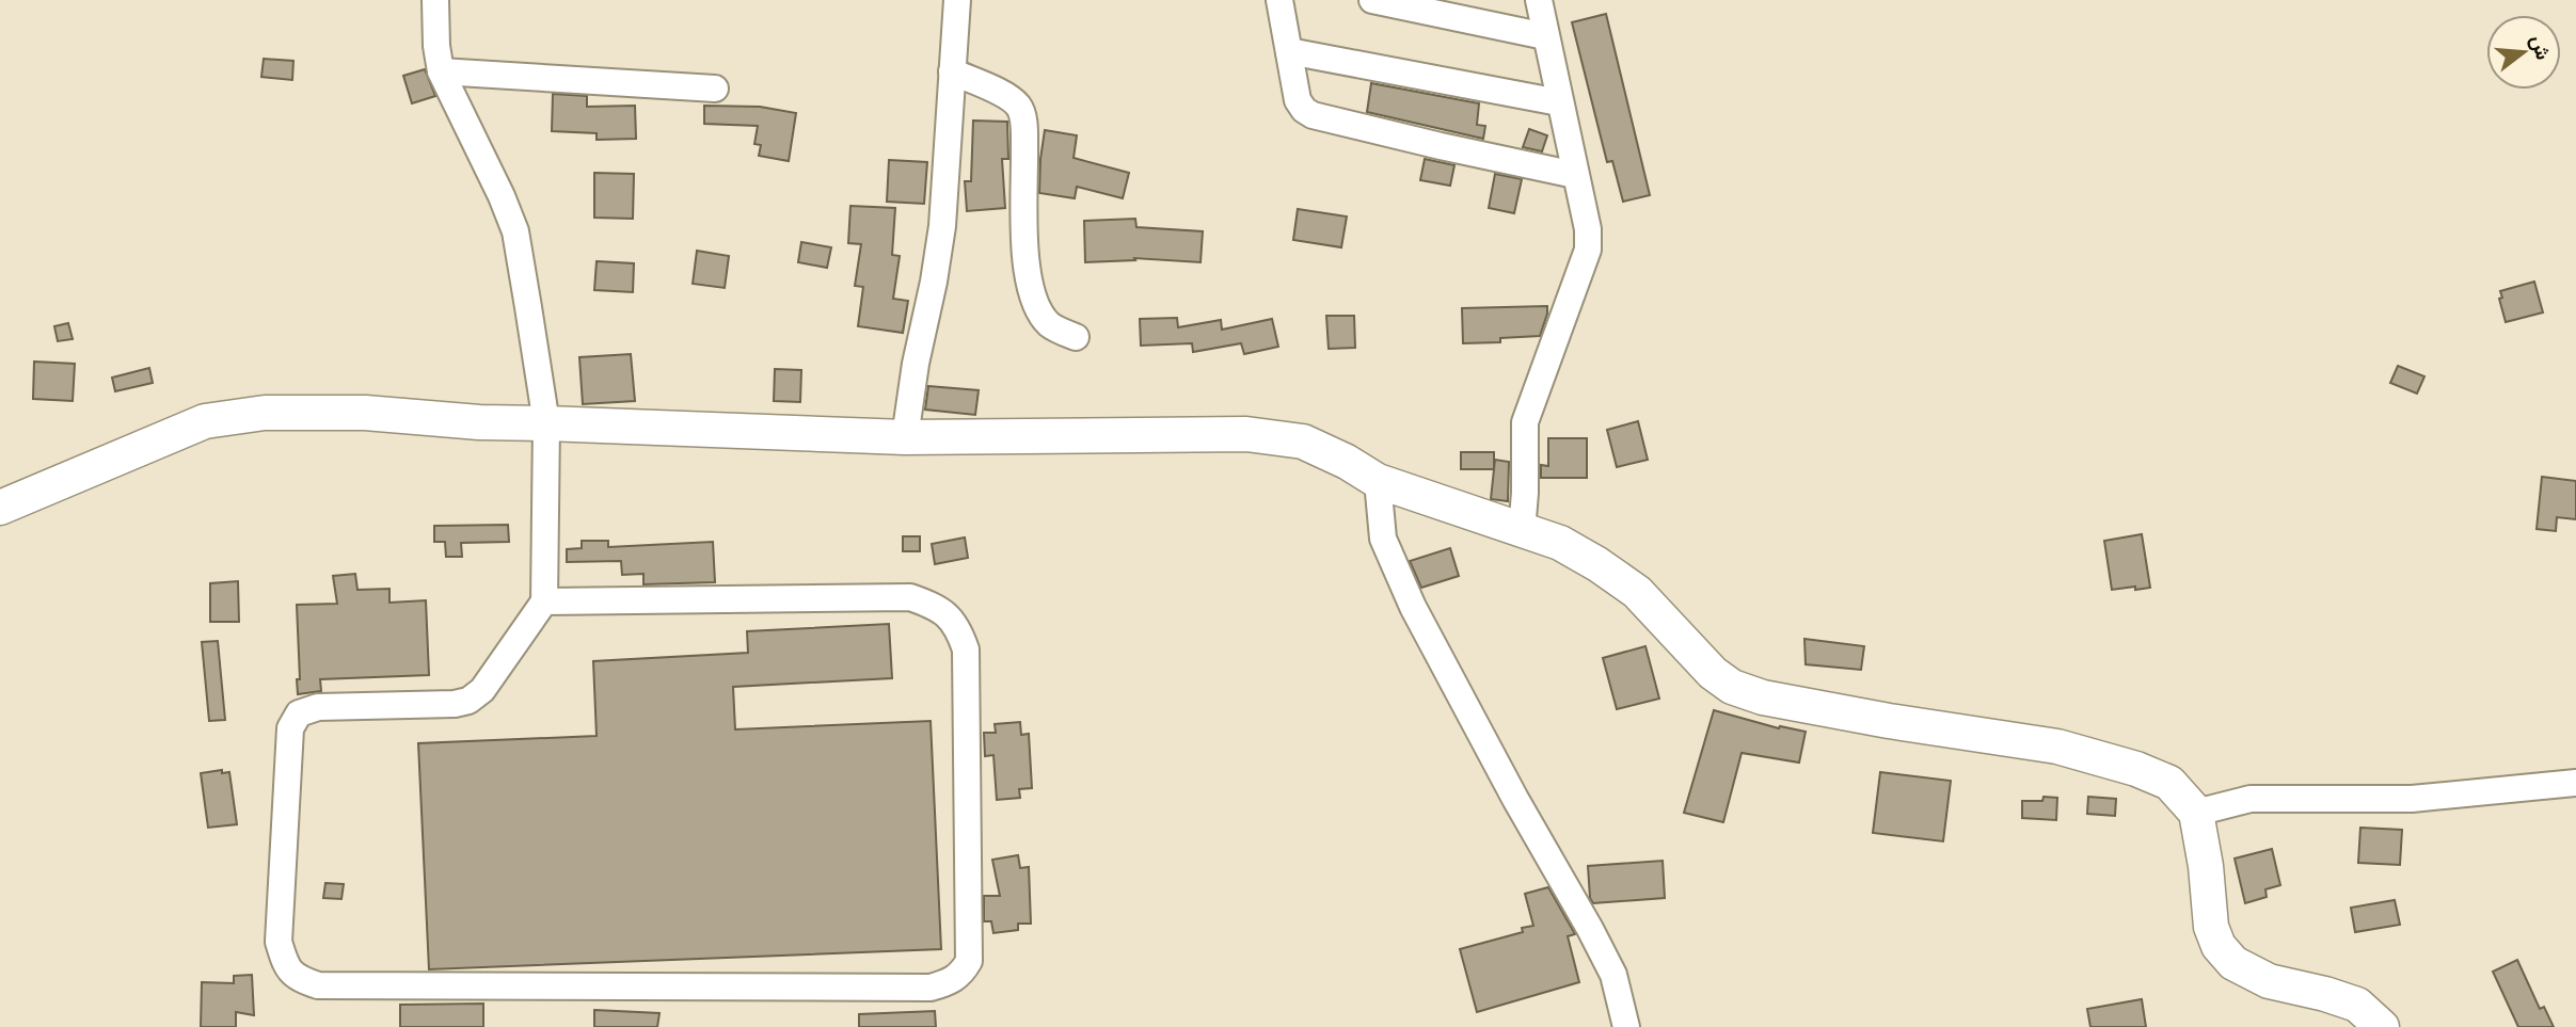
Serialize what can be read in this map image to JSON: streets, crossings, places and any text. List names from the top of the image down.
{
  "north": "right"
}
